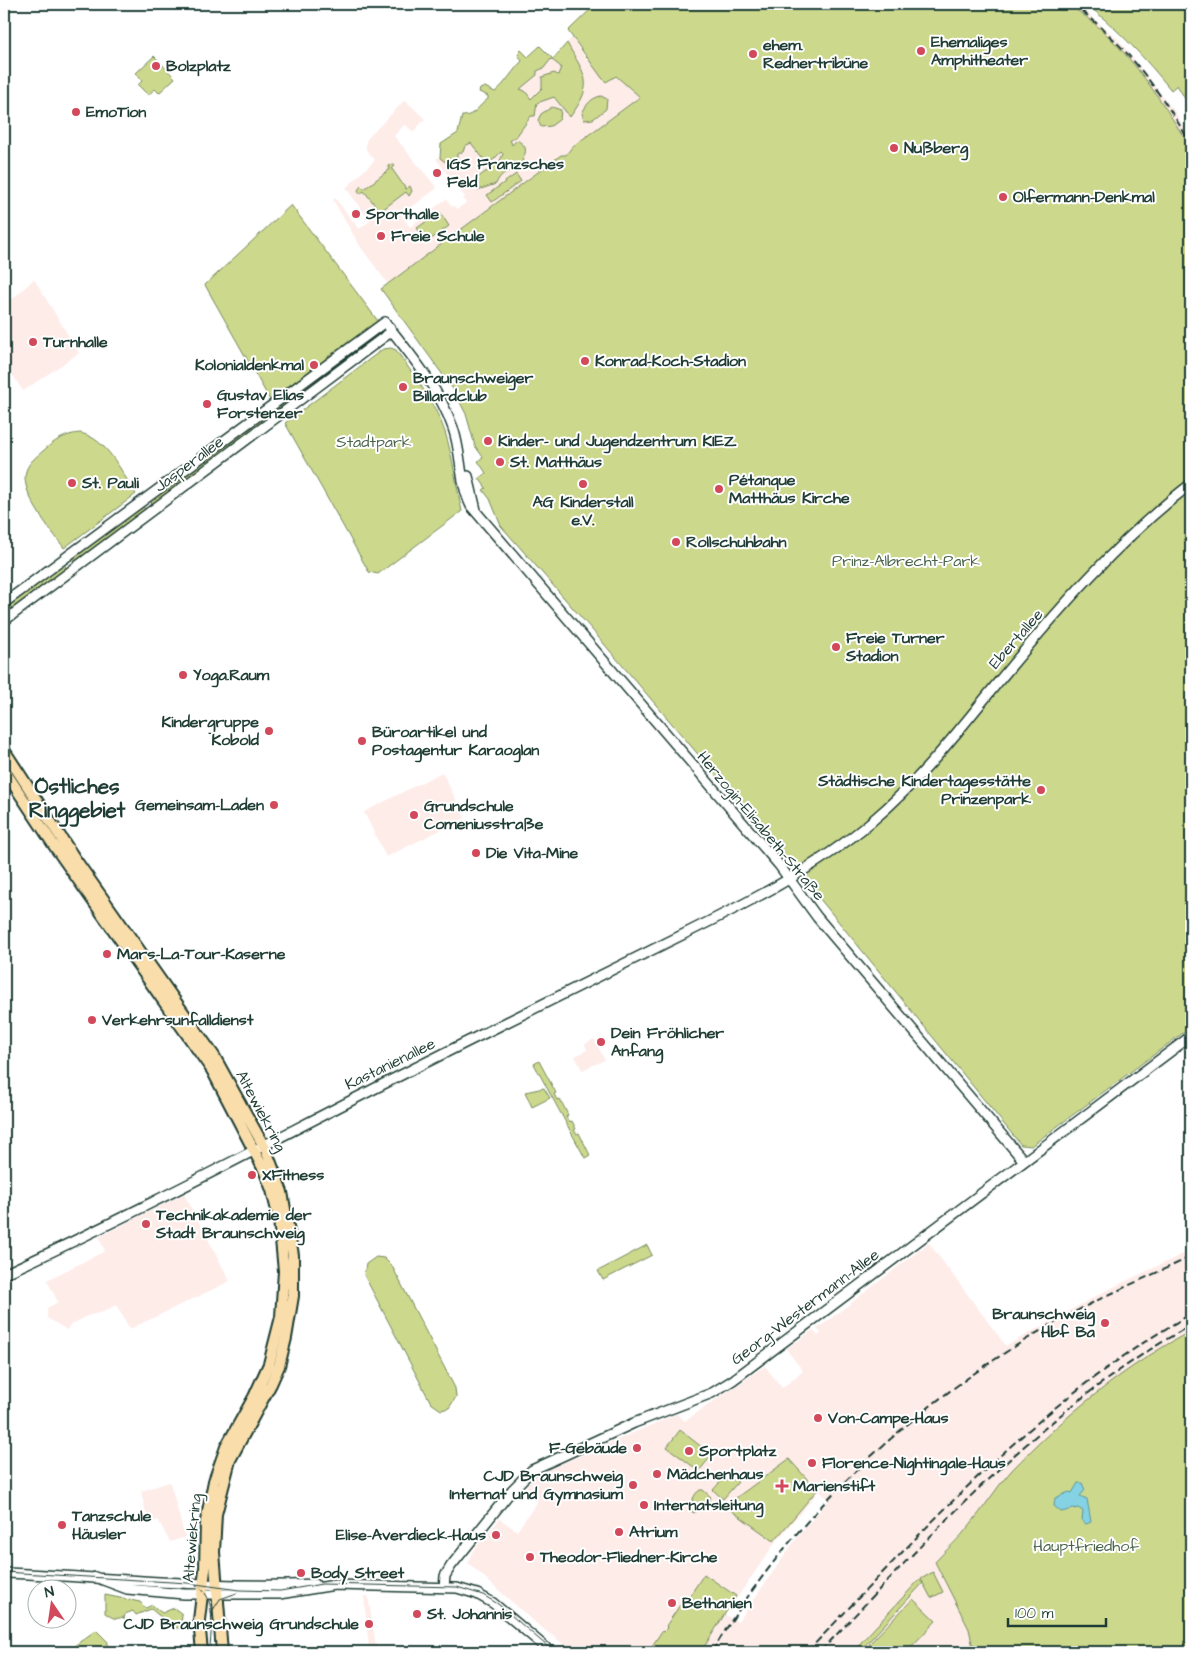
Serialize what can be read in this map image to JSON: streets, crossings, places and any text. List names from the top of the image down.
{
  "streets": {
    "main road": ["Altewiekring"],
    "street": [
      "Jasperallee",
      "Ebertallee",
      "Herzogin-Elisabeth-Straße",
      "Kastanienallee",
      "Georg-Westermann-Allee"
    ]
  },
  "crossings": [
    ["Jasperallee", "Herzogin-Elisabeth-Straße"],
    ["Ebertallee", "Herzogin-Elisabeth-Straße"],
    ["Ebertallee", "Kastanienallee"],
    ["Herzogin-Elisabeth-Straße", "Kastanienallee"],
    ["Herzogin-Elisabeth-Straße", "Georg-Westermann-Allee"],
    ["Kastanienallee", "Altewiekring"]
  ],
  "districts": ["Östliches Ringgebiet"],
  "parks": ["Stadtpark", "Prinz-Albrecht-Park", "Hauptfriedhof"],
  "places": {
    "other": [
      "Ehemaliges Amphitheater",
      "ehem. Rednertribüne",
      "Bolzplatz",
      "EmoTion",
      "Nußberg",
      "IGS Franzsches Feld",
      "Olfermann-Denkmal",
      "Sporthalle",
      "Freie Schule",
      "Turnhalle",
      "Konrad-Koch-Stadion",
      "Kolonialdenkmal",
      "Braunschweiger Billardclub",
      "Gustav Elias Forstenzer",
      "Kinder- und Jugendzentrum KIEZ",
      "St. Matthäus",
      "St. Pauli",
      "AG Kinderstall e.V.",
      "Pétanque Matthäus Kirche",
      "Rollschuhbahn",
      "Freie Turner Stadion",
      "Yoga.Raum",
      "Kindergruppe Kobold",
      "Büroartikel und Postagentur Karaoglan",
      "Städtische Kindertagesstätte Prinzenpark",
      "Gemeinsam-Laden",
      "Grundschule Comeniusstraße",
      "Die Vita-Mine",
      "Mars-La-Tour-Kaserne",
      "Verkehrsunfalldienst",
      "Dein Fröhlicher Anfang",
      "XFitness",
      "Technikakademie der Stadt Braunschweig",
      "Braunschweig Hbf Ba",
      "Von-Campe-Haus",
      "F-Gebäude",
      "Sportplatz",
      "Florence-Nightingale-Haus",
      "Mädchenhaus",
      "CJD Braunschweig Internat und Gymnasium",
      "Internatsleitung",
      "Tanzschule Häusler",
      "Atrium",
      "Elise-Averdieck-Haus",
      "Theodor-Fliedner-Kirche",
      "Body Street",
      "Bethanien",
      "St. Johannis",
      "CJD Braunschweig Grundschule"
    ],
    "health": ["Marienstift"]
  },
  "scale_bar": "100 m",
  "north": "top"
}
